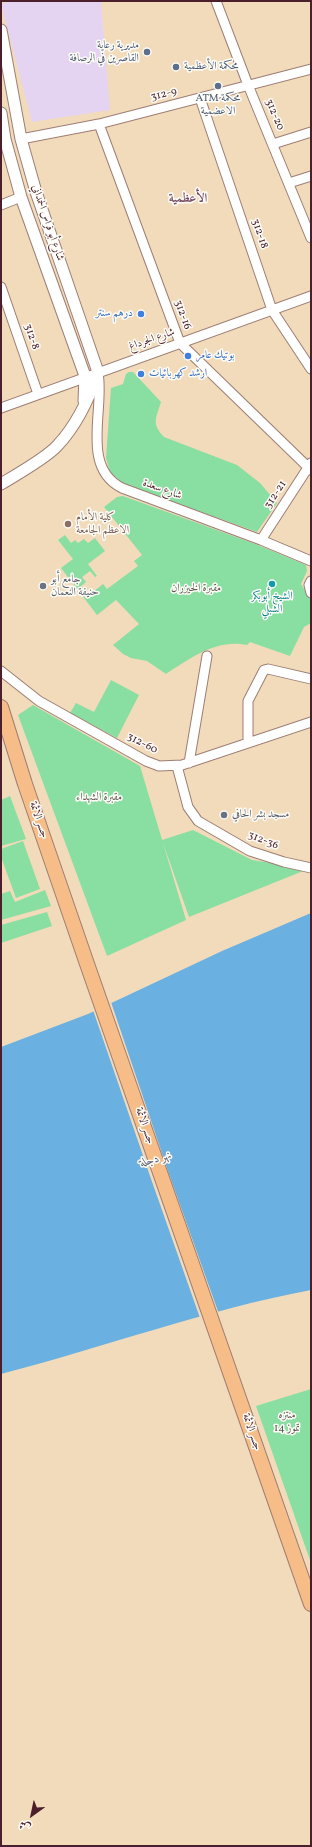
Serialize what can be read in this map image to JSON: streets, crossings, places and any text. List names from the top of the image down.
{
  "streets": {
    "main road": ["جسر الائمة"],
    "street": [
      "312-9",
      "312-20",
      "شارع أبو فراس الحمداني",
      "312-18",
      "312-16",
      "312-8",
      "شارع الجرداغ",
      "شارع سعدة",
      "312-21",
      "312-60",
      "312-36"
    ]
  },
  "crossings": [
    ["312-9", "312-20"],
    ["312-9", "شارع أبو فراس الحمداني"],
    ["312-9", "312-18"],
    ["312-9", "312-16"],
    ["شارع أبو فراس الحمداني", "شارع الجرداغ"],
    ["شارع أبو فراس الحمداني", "شارع سعدة"],
    ["312-18", "شارع الجرداغ"],
    ["312-16", "شارع الجرداغ"],
    ["312-16", "312-21"],
    ["312-8", "شارع الجرداغ"],
    ["شارع الجرداغ", "شارع سعدة"],
    ["شارع سعدة", "312-21"],
    ["312-60", "312-36"]
  ],
  "districts": ["الأعظمية"],
  "water": ["نهر دجلة"],
  "parks": ["مقبرة الخيزران", "مقبرة الشهداء", "منتزه 14 تموز"],
  "places": [
    "مديرية رعاية القاصرين في الرصافة",
    "محكمة الأعظمية",
    "ATM محكمة الاعضمية",
    "درهم سنتر",
    "بوتيك عامر",
    "ارشد كهربائيات",
    "كلية الأمام الاعظم الجامعة",
    "الشيخ أبوبكر الشبلي",
    "جامع أبو حنيفة النعمان",
    "مسجد بشر الحافي"
  ],
  "north": "bottom left"
}
